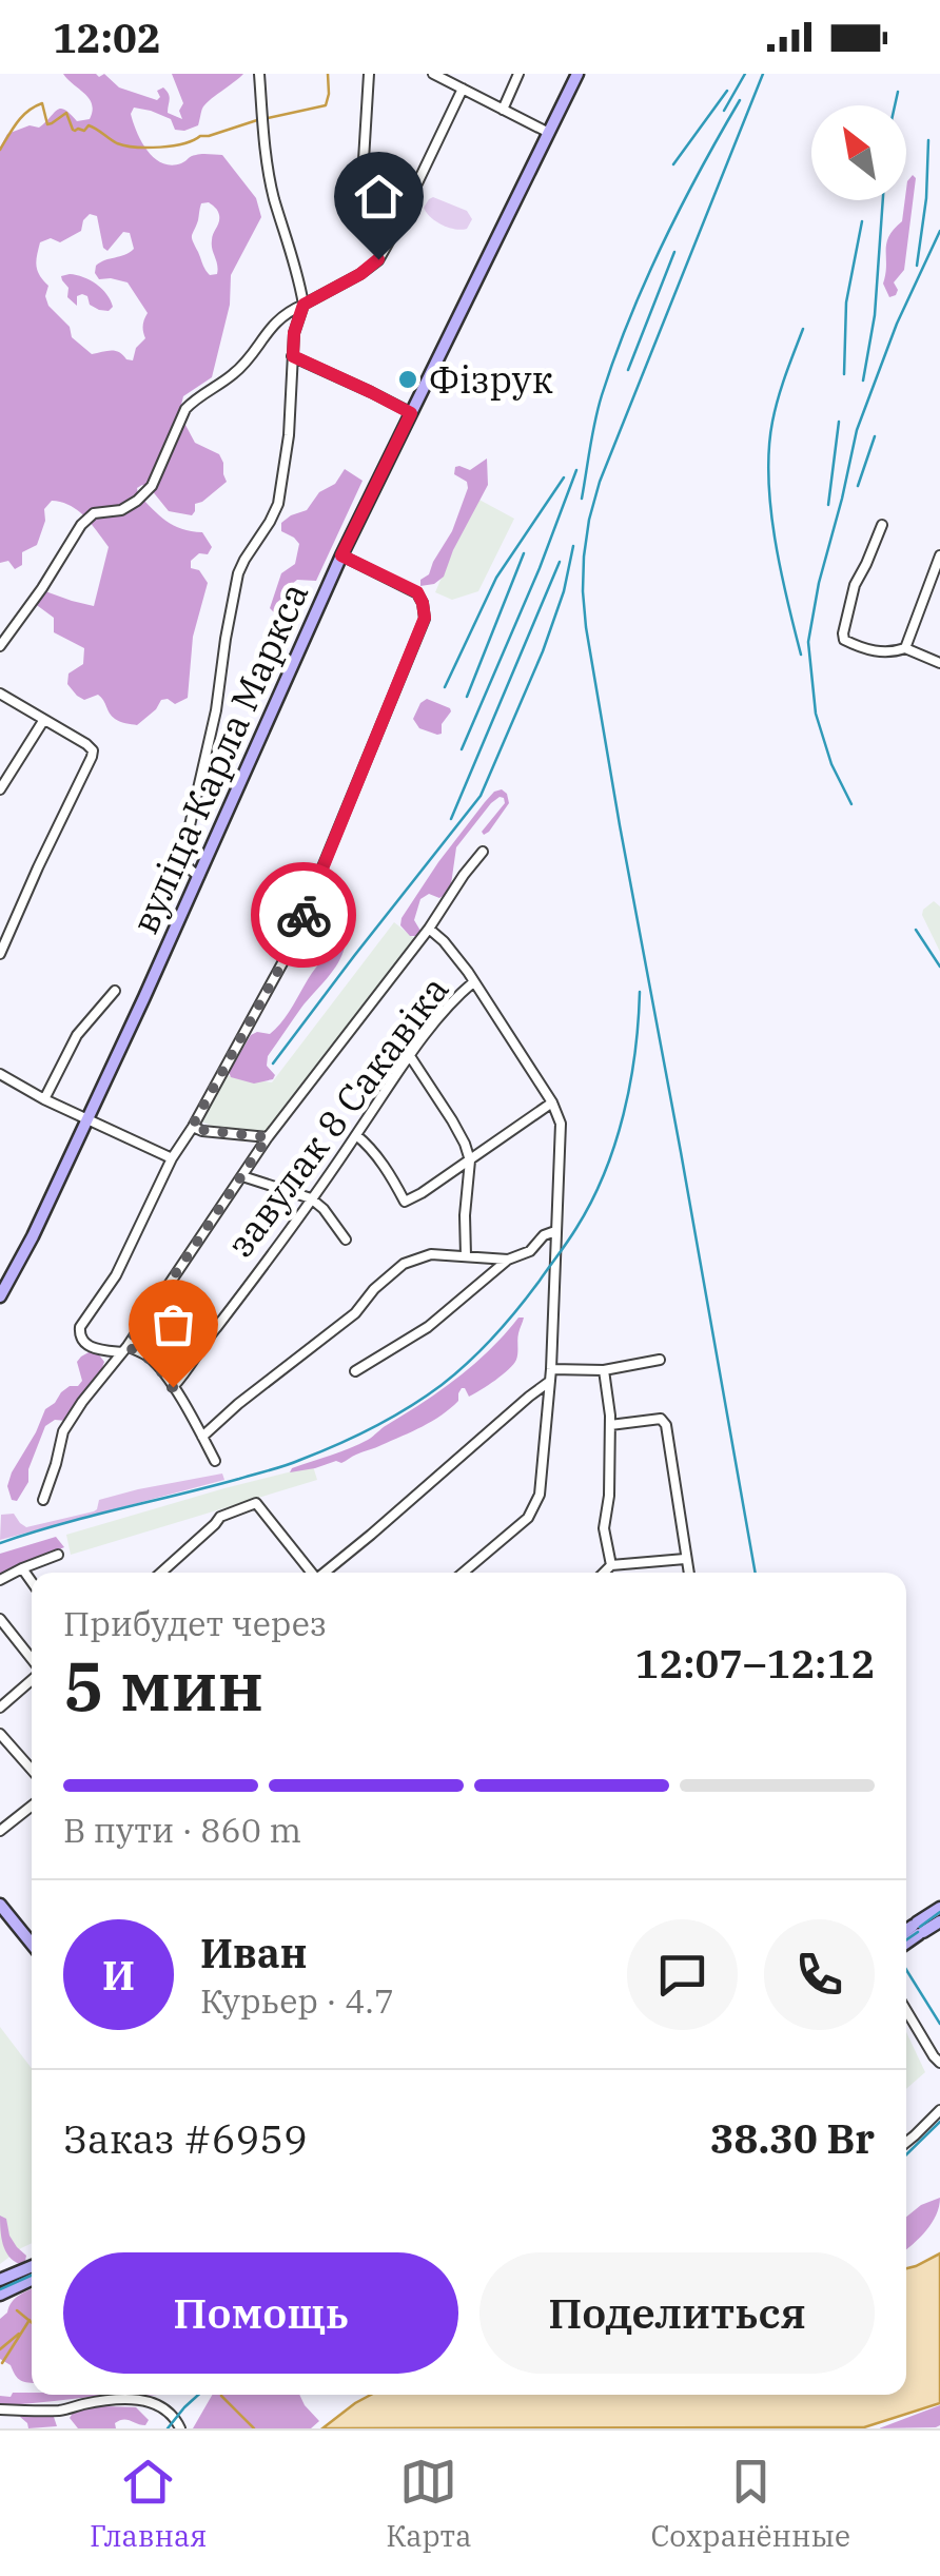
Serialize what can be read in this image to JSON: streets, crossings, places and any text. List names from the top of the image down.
{
  "streets": {
    "main road": ["вуліца Карла Маркса"],
    "street": ["завулак 8 Сакавіка"]
  },
  "places": ["Фізрук"],
  "north": "top left",
  "page": {
    "status": "12:02",
    "heading": ["5 мин", "Прибудет через", "12:07–12:12"],
    "panel": [
      "Иван",
      "Курьер · 4.7",
      "Заказ #6959",
      "38.30 Br"
    ],
    "bar": "В пути · 860 m",
    "round": "И",
    "buttons": ["Помощь", "Поделиться"],
    "tabs": ["Главная", "Карта", "Сохранённые"]
  }
}
